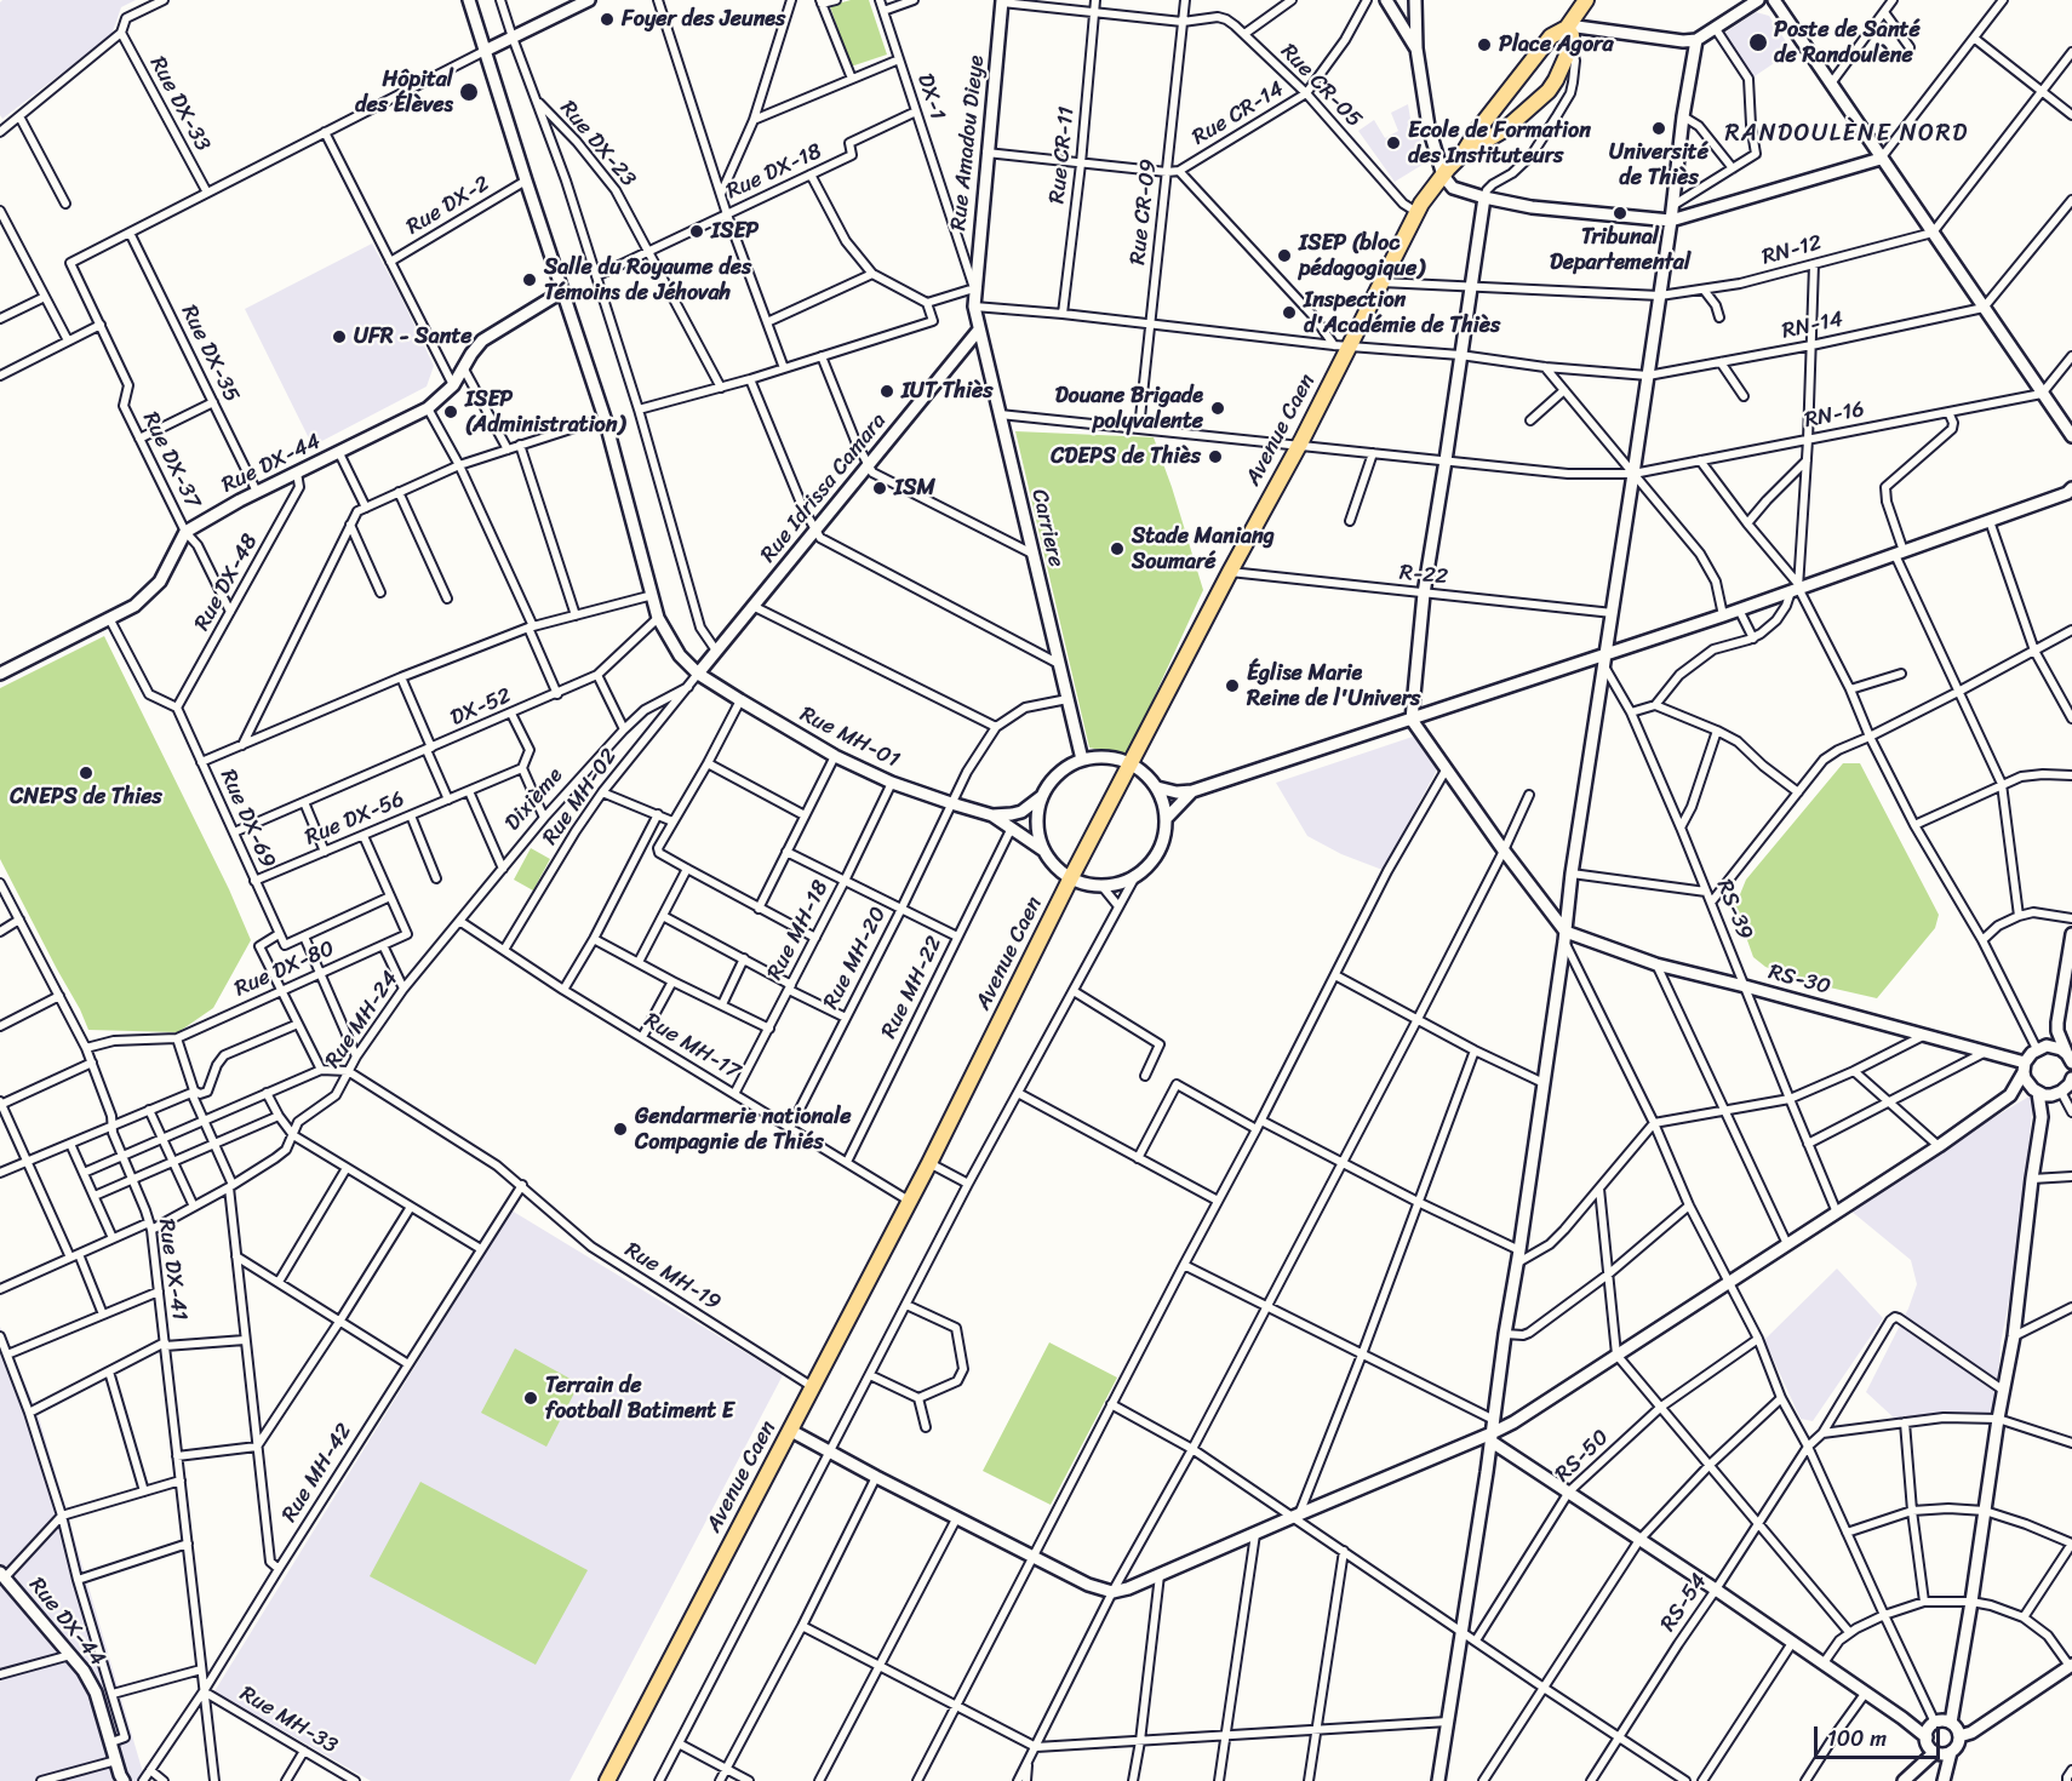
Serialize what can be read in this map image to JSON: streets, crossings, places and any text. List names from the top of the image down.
{
  "streets": {
    "highway": ["Avenue Caen"],
    "street": [
      "Rue CR-05",
      "DX-1",
      "Rue DX-33",
      "Rue CR-14",
      "Rue Amadou Dieye",
      "Rue DX-23",
      "Rue CR-11",
      "Rue DX-18",
      "Rue DX-2",
      "Rue CR-09",
      "RN-12",
      "RN-14",
      "Rue DX-35",
      "RN-16",
      "Rue DX-37",
      "Rue DX-44",
      "Rue Idrissa Camara",
      "Carriere",
      "R-22",
      "Rue DX-48",
      "DX-52",
      "Rue MH-01",
      "Rue MH-02",
      "Dixième",
      "Rue DX-69",
      "Rue DX-56",
      "RS-39",
      "Rue MH-18",
      "Rue MH-20",
      "Rue DX-80",
      "RS-30",
      "Rue MH-22",
      "Rue MH-24",
      "Rue MH-17",
      "Rue DX-41",
      "Rue MH-19",
      "RS-50",
      "Rue MH-42",
      "RS-54",
      "Rue MH-33"
    ]
  },
  "crossings": [
    ["Rue CR-05", "Rue CR-14"],
    ["Rue CR-05", "Rue Amadou Dieye"],
    ["Rue CR-05", "Rue CR-11"],
    ["Rue CR-05", "Rue CR-09"],
    ["Rue CR-05", "Avenue Caen"],
    ["DX-1", "Rue Amadou Dieye"],
    ["DX-1", "Rue DX-18"],
    ["Rue CR-14", "Rue Amadou Dieye"],
    ["Rue CR-14", "Rue CR-11"],
    ["Rue CR-14", "Rue CR-09"],
    ["Rue Amadou Dieye", "RN-14"],
    ["Rue Amadou Dieye", "Carriere"],
    ["Rue DX-23", "Rue DX-18"],
    ["Rue CR-11", "RN-14"],
    ["Rue CR-09", "RN-14"],
    ["Rue CR-09", "RN-16"],
    ["RN-12", "Avenue Caen"],
    ["RN-14", "Avenue Caen"],
    ["RN-14", "Carriere"],
    ["Rue DX-35", "Rue DX-37"],
    ["Rue DX-35", "Rue DX-44"],
    ["RN-16", "Avenue Caen"],
    ["RN-16", "Carriere"],
    ["Avenue Caen", "R-22"],
    ["Avenue Caen", "Rue MH-01"],
    ["Avenue Caen", "Rue MH-17"],
    ["Avenue Caen", "Rue MH-19"],
    ["Rue DX-37", "Rue DX-44"],
    ["Rue DX-37", "Rue DX-48"],
    ["Rue DX-44", "Rue DX-48"],
    ["Rue Idrissa Camara", "Carriere"],
    ["Rue Idrissa Camara", "Rue MH-01"],
    ["Rue Idrissa Camara", "Rue MH-02"],
    ["Rue DX-48", "Rue DX-69"],
    ["DX-52", "Rue DX-69"],
    ["Rue MH-01", "Rue MH-02"],
    ["Rue MH-01", "Rue MH-18"],
    ["Rue MH-01", "Rue MH-20"],
    ["Rue MH-01", "Rue MH-22"],
    ["Rue MH-02", "Dixième"],
    ["Rue MH-02", "Rue MH-17"],
    ["Dixième", "Rue MH-24"],
    ["Dixième", "Rue MH-17"],
    ["Rue DX-69", "Rue DX-56"],
    ["RS-39", "RS-30"],
    ["Rue MH-18", "Rue MH-17"],
    ["Rue MH-20", "Rue MH-17"],
    ["Rue MH-22", "Rue MH-17"],
    ["Rue MH-24", "Rue MH-17"],
    ["Rue MH-24", "Rue DX-41"],
    ["Rue MH-24", "Rue MH-19"],
    ["Rue DX-41", "Rue MH-42"],
    ["Rue DX-41", "Rue MH-33"],
    ["Rue MH-19", "Rue MH-42"],
    ["Rue MH-42", "Rue MH-33"]
  ],
  "districts": ["RANDOULÈNE NORD"],
  "places": [
    "Foyer des Jeunes",
    "Poste de Santé de Randoulène",
    "Place Agora",
    "Hôpital des Élèves",
    "Université de Thiès",
    "Ecole de Formation des Instituteurs",
    "Tribunal Departemental",
    "ISEP",
    "ISEP (bloc pédagogique)",
    "Salle du Royaume des Témoins de Jéhovah",
    "Inspection d'Académie de Thiès",
    "UFR - Sante",
    "IUT Thiès",
    "Douane Brigade polyvalente",
    "ISEP (Administration)",
    "CDEPS de Thiès",
    "ISM",
    "Stade Maniang Soumaré",
    "Église Marie Reine de l'Univers",
    "CNEPS de Thies",
    "Gendarmerie nationale Compagnie de Thiés",
    "Terrain de football Batiment E"
  ],
  "scale_bar": "100 m"
}
